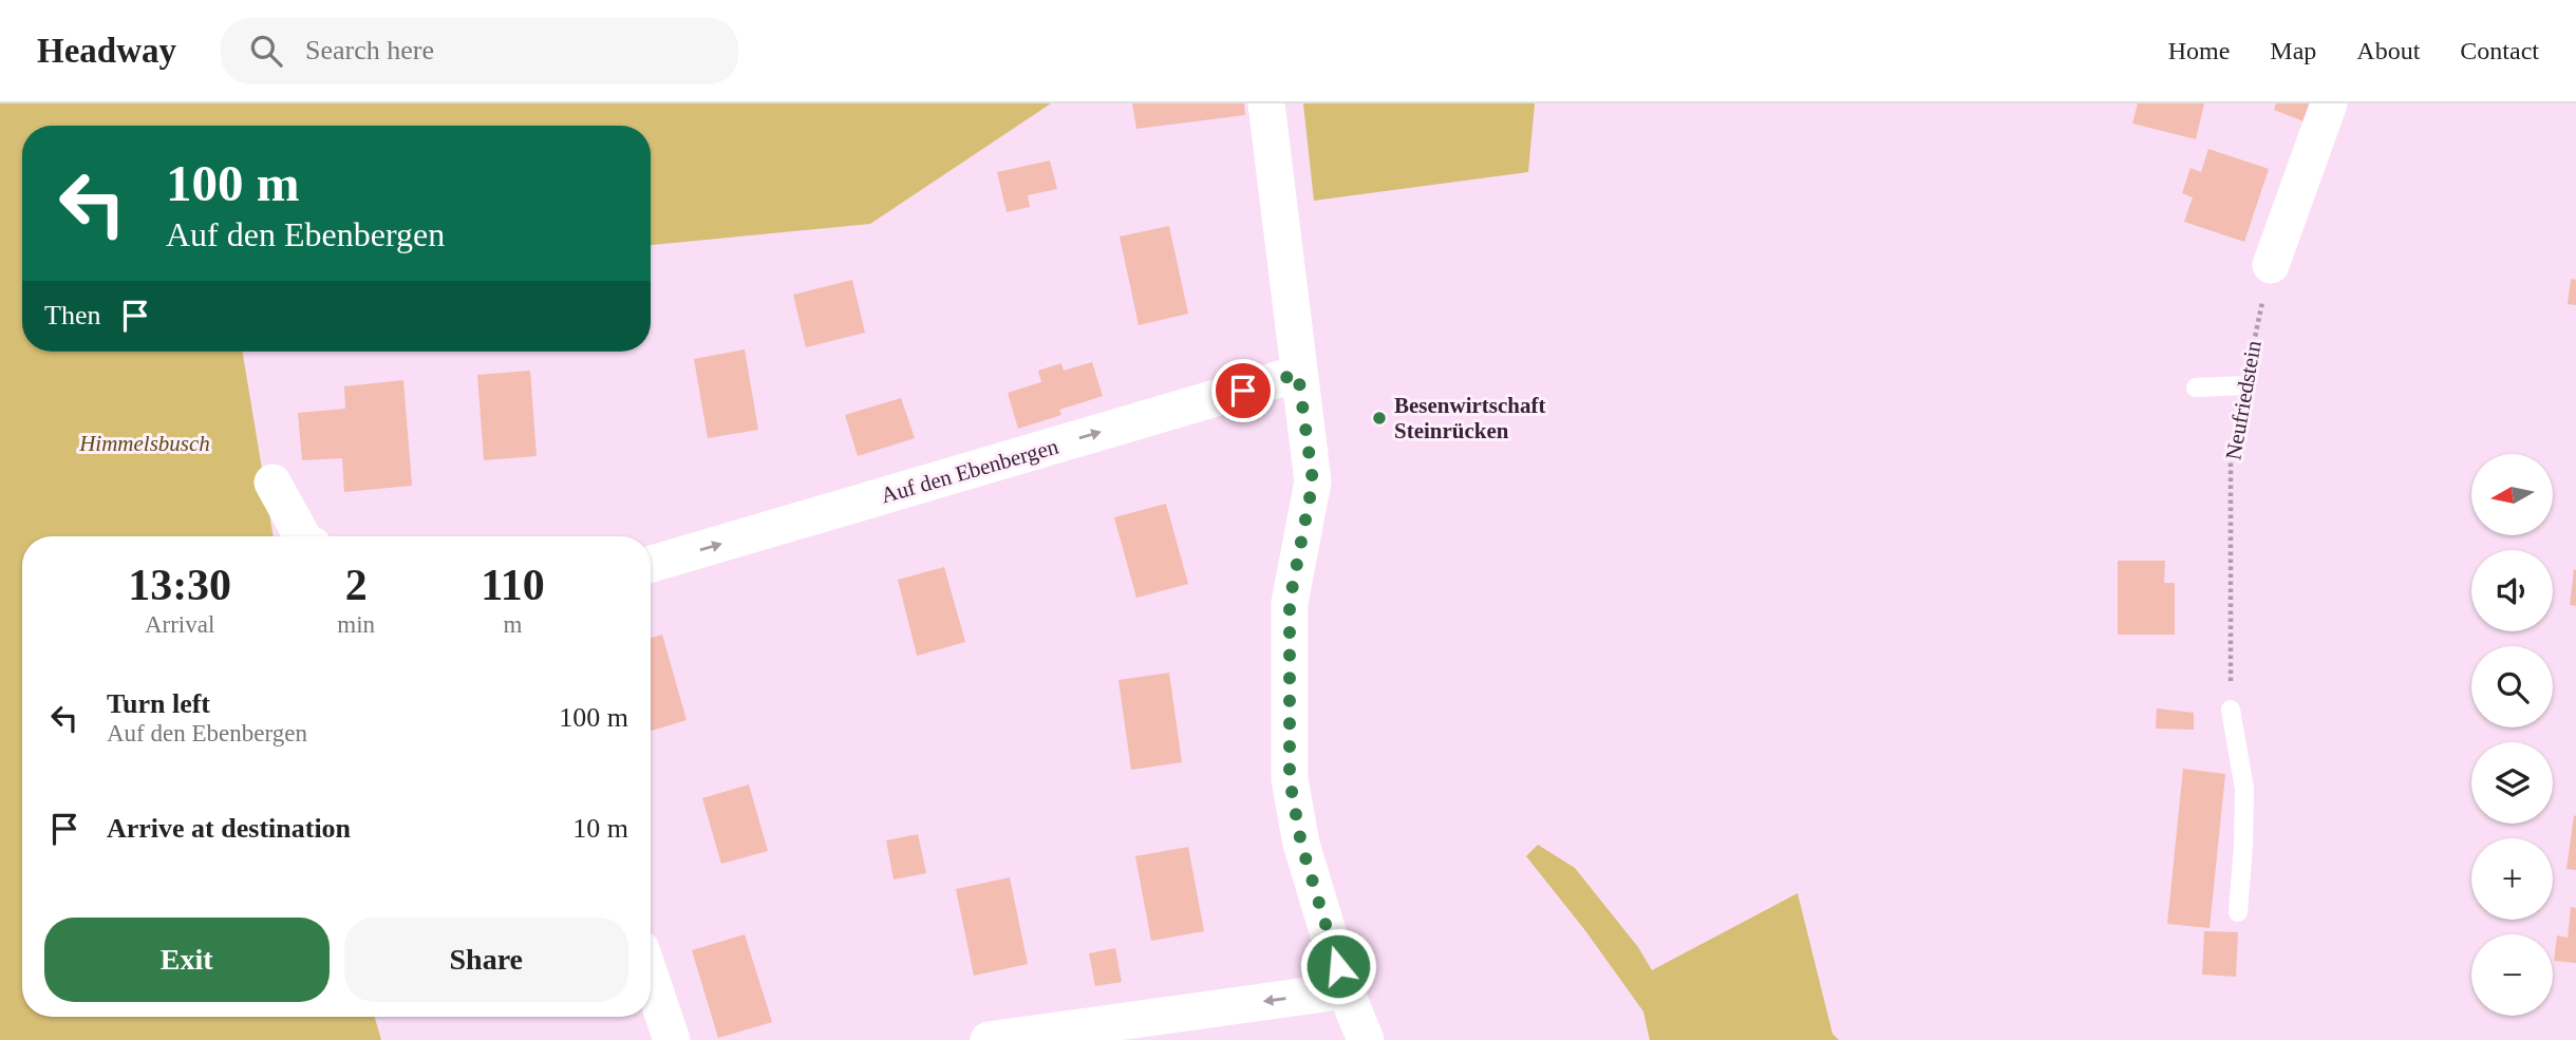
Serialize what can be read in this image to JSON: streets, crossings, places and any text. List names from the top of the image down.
{
  "streets": {
    "street": ["Auf den Ebenbergen"],
    "path": ["Neufriedstein"]
  },
  "one_way": ["Auf den Ebenbergen"],
  "parks": ["Himmelsbusch"],
  "places": ["Besenwirtschaft Steinrücken"],
  "north": "left",
  "page": {
    "header": "Headway",
    "search": "Search here",
    "nav": [
      "Home",
      "Map",
      "About",
      "Contact"
    ],
    "turn": ["100 m", "Auf den Ebenbergen"],
    "then": "Then",
    "map_buttons": ["+", "−"],
    "eta": [
      "13:30",
      "Arrival",
      "2",
      "min",
      "110",
      "m"
    ],
    "list": [
      {
        "name": "Turn left",
        "note": "Auf den Ebenbergen",
        "value": "100 m"
      },
      {
        "name": "Arrive at destination",
        "value": "10 m"
      }
    ],
    "buttons": ["Exit", "Share"]
  }
}
